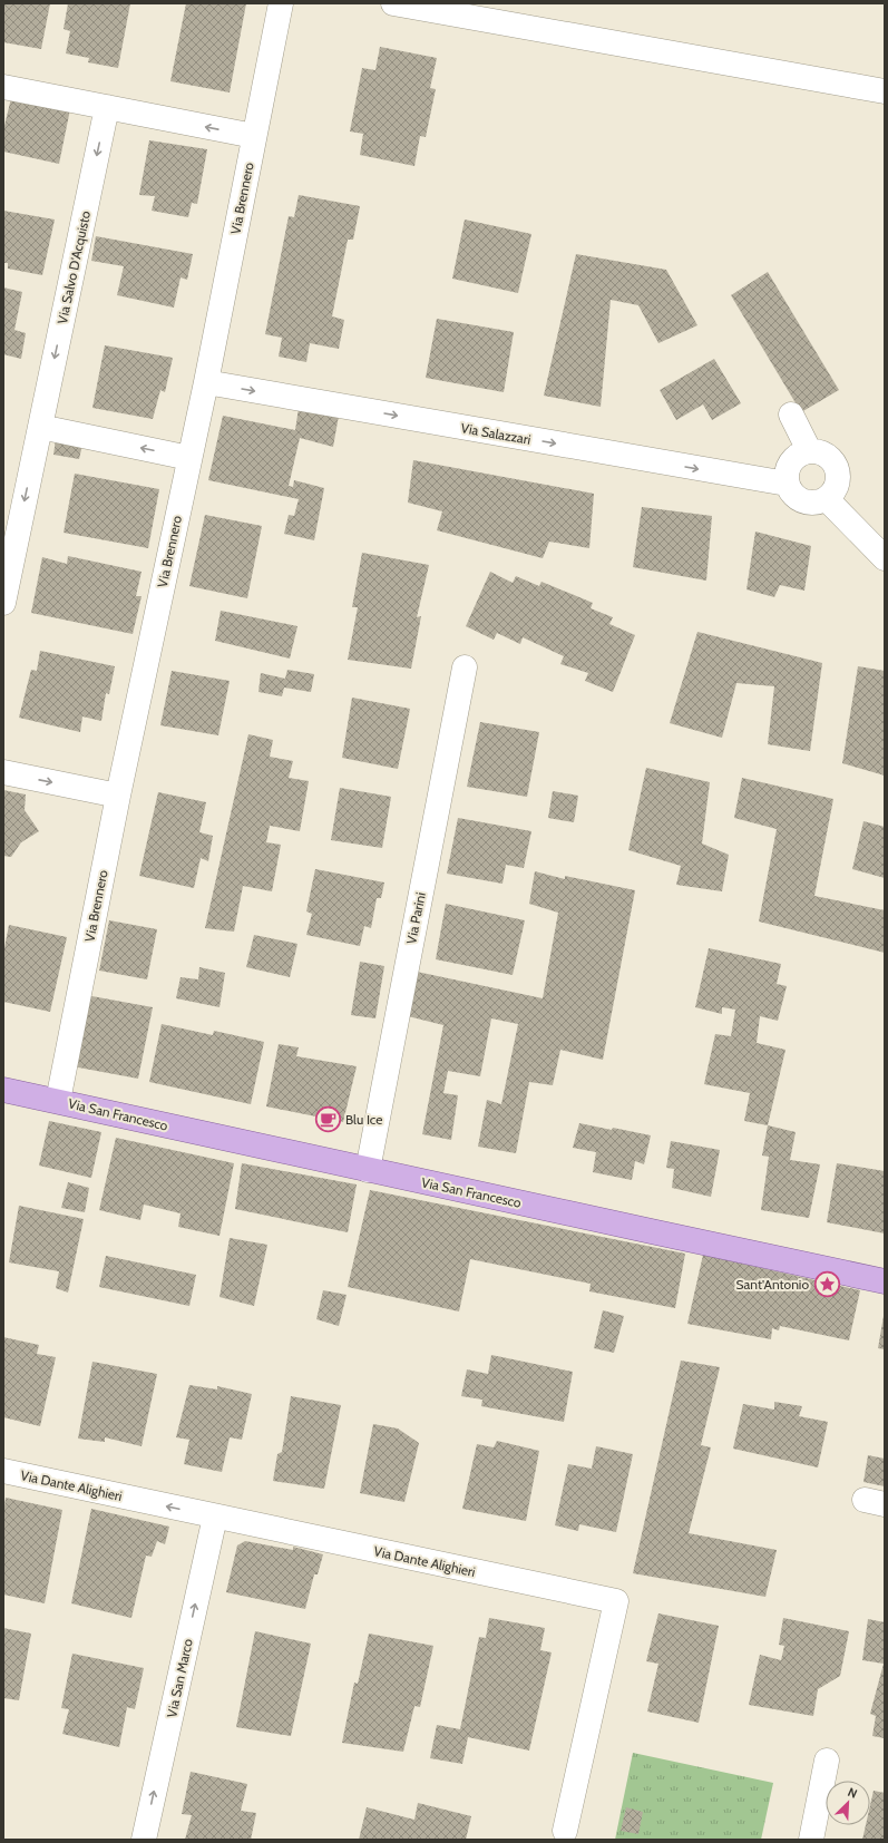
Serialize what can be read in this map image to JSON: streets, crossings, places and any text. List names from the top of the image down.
{
  "streets": {
    "main road": ["Via San Francesco"],
    "street": [
      "Via Brennero",
      "Via Salvo D'Acquisto",
      "Via Salazzari",
      "Via Parini",
      "Via Dante Alighieri",
      "Via San Marco"
    ]
  },
  "crossings": [
    ["Via Brennero", "Via Salazzari"],
    ["Via Brennero", "Via San Francesco"],
    ["Via Parini", "Via San Francesco"],
    ["Via Dante Alighieri", "Via San Marco"]
  ],
  "one_way": ["Via Salvo D'Acquisto", "Via Salazzari", "Via San Marco"],
  "places": {
    "cafe": ["Blu Ice"],
    "place": ["Sant'Antonio"]
  },
  "north": "top right"
}
